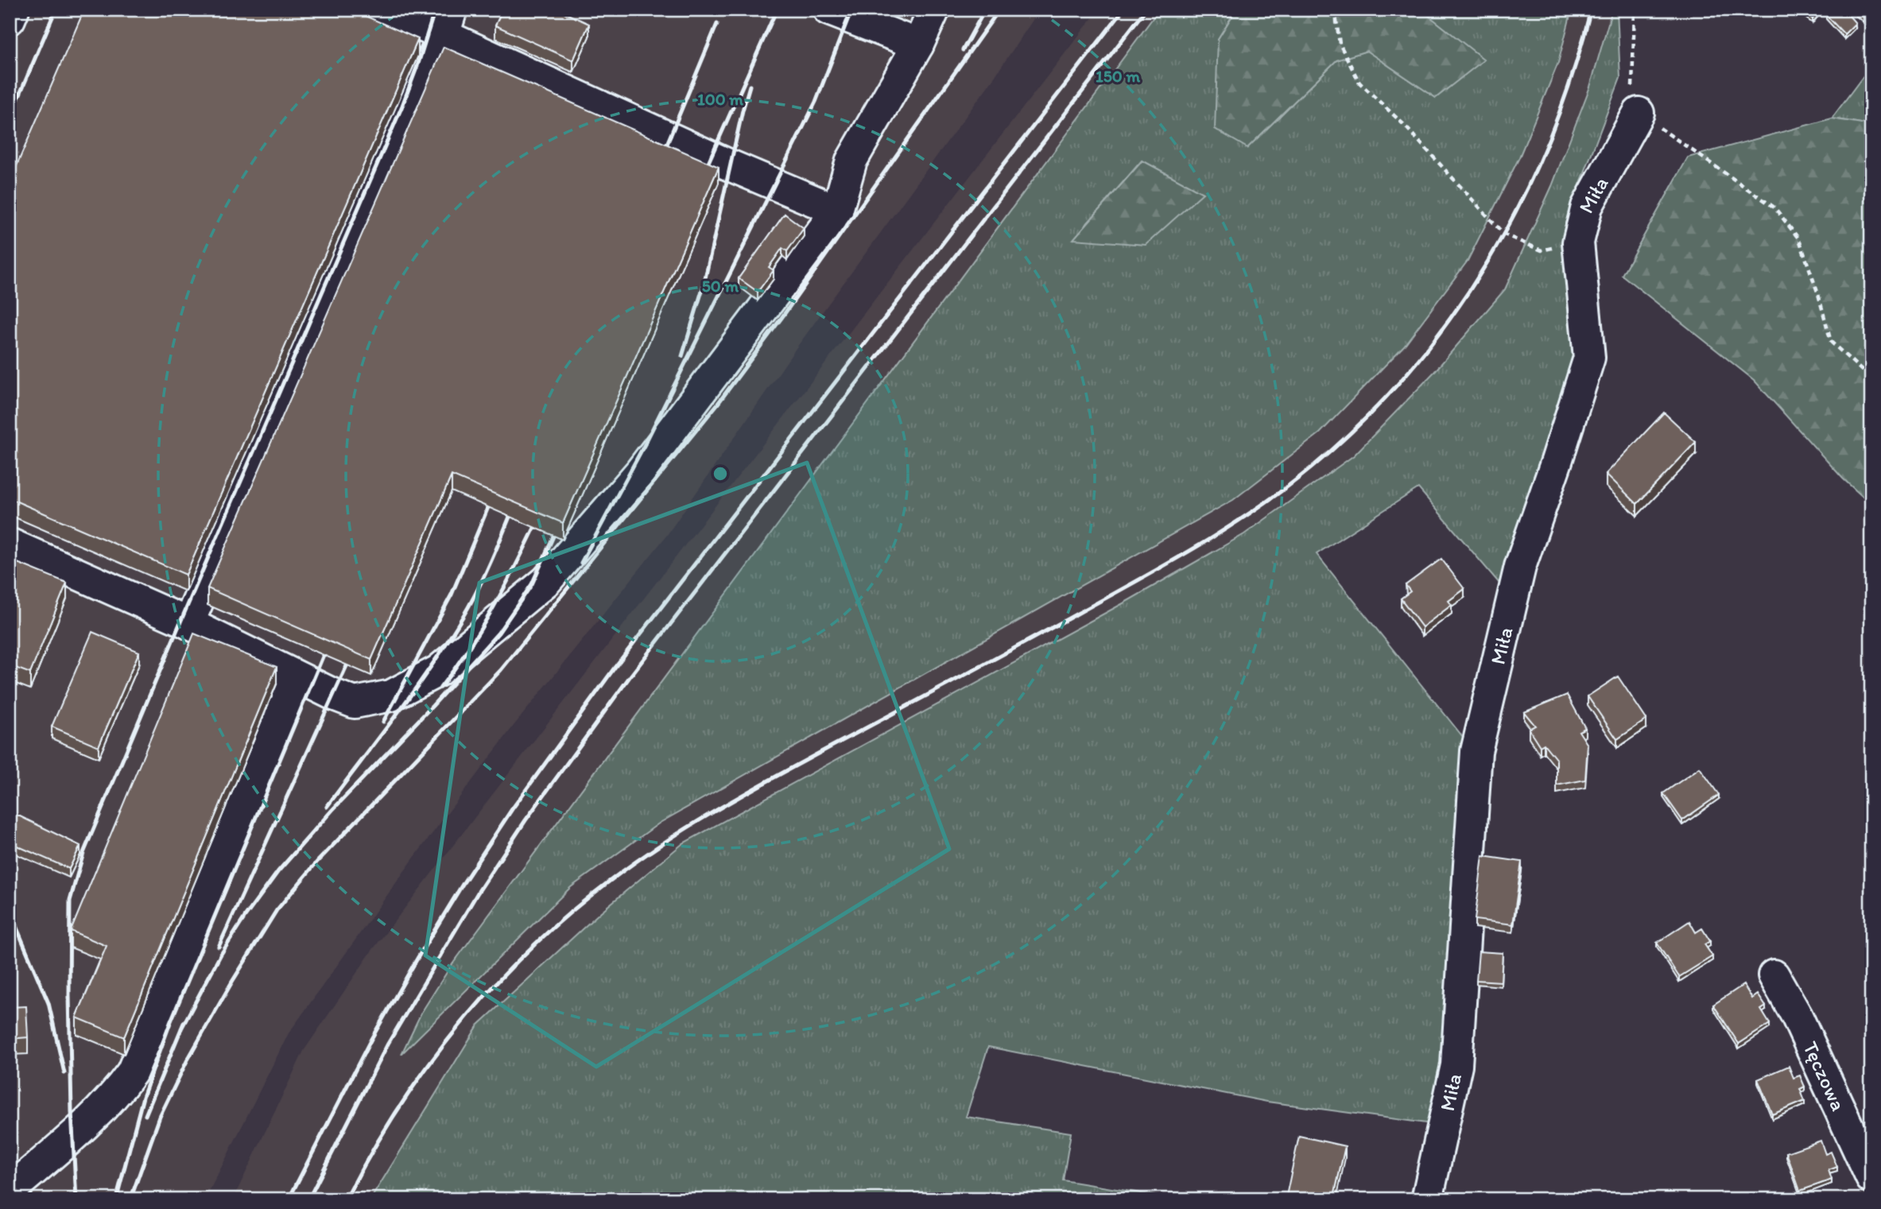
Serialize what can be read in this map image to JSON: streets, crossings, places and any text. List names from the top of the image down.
{
  "streets": {
    "lane": ["Miła", "Tęczowa"]
  },
  "rings": ["150 m", "100 m", "50 m"]
}
